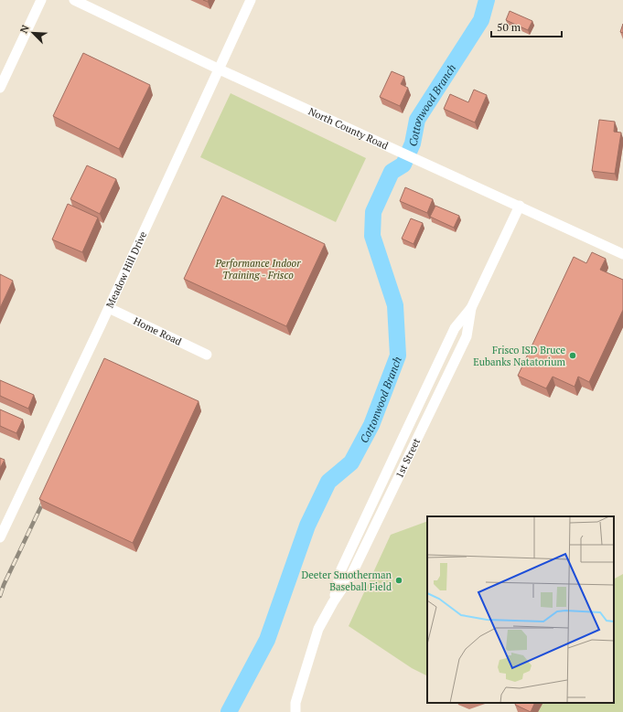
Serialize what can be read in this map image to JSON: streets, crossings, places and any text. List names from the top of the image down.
{
  "streets": {
    "street": [
      "North County Road",
      "Meadow Hill Drive",
      "Home Road",
      "1st Street"
    ]
  },
  "crossings": [
    ["North County Road", "Meadow Hill Drive"],
    ["North County Road", "1st Street"],
    ["Meadow Hill Drive", "Home Road"]
  ],
  "water": ["Cottonwood Branch"],
  "parks": ["Performance Indoor Training - Frisco"],
  "places": ["Frisco ISD Bruce Eubanks Natatorium", "Deeter Smotherman Baseball Field"],
  "scale_bar": "50 m",
  "north": "top left"
}
